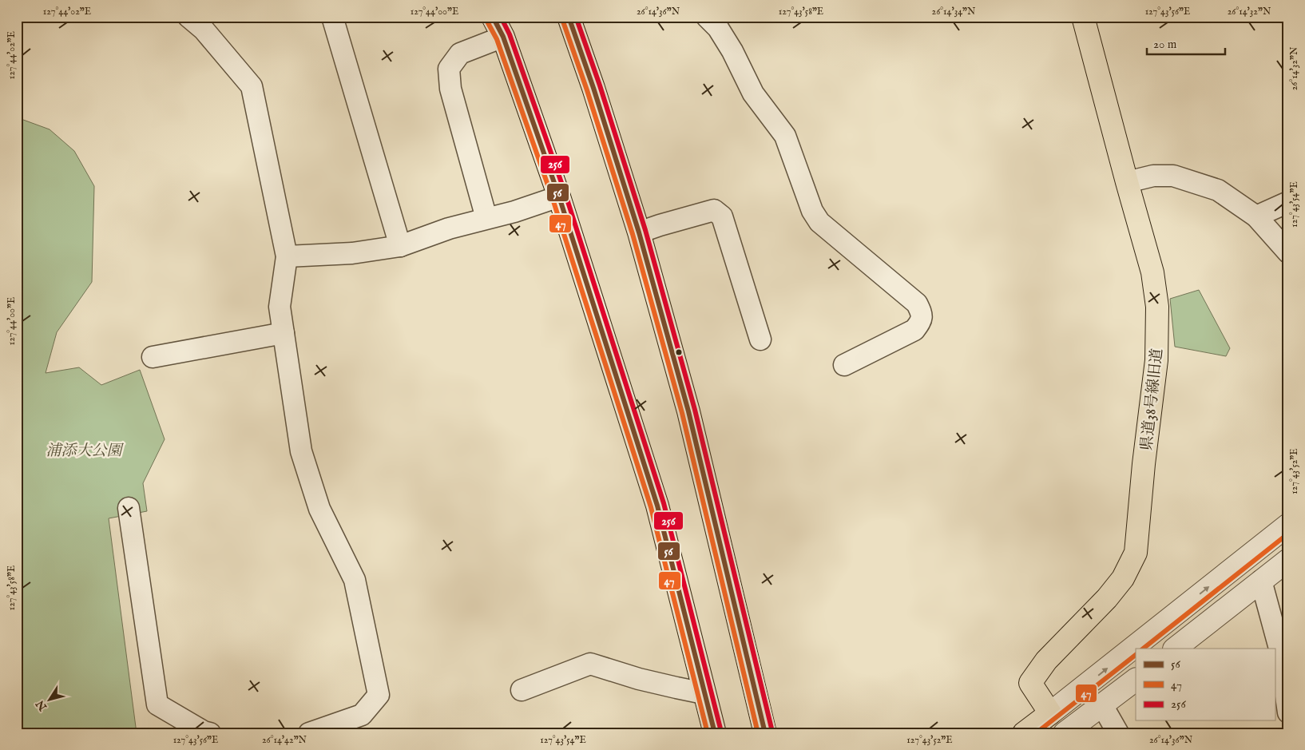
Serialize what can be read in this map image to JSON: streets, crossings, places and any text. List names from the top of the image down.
{
  "streets": {
    "main road": ["県道38号線旧道"]
  },
  "parks": ["浦添大公園"],
  "lines": ["transit line 56", "transit line 256", "transit line 47"],
  "legend": ["56", "47", "256"],
  "scale_bar": "20 m",
  "north": "bottom left",
  "coordinates": [
    "127°44'02\"E",
    "127°44'00\"E",
    "26°14'36\"N",
    "127°43'58\"E",
    "26°14'34\"N",
    "127°43'56\"E",
    "26°14'32\"N",
    "127°43'54\"E",
    "127°43'52\"E",
    "26°14'42\"N"
  ]
}
